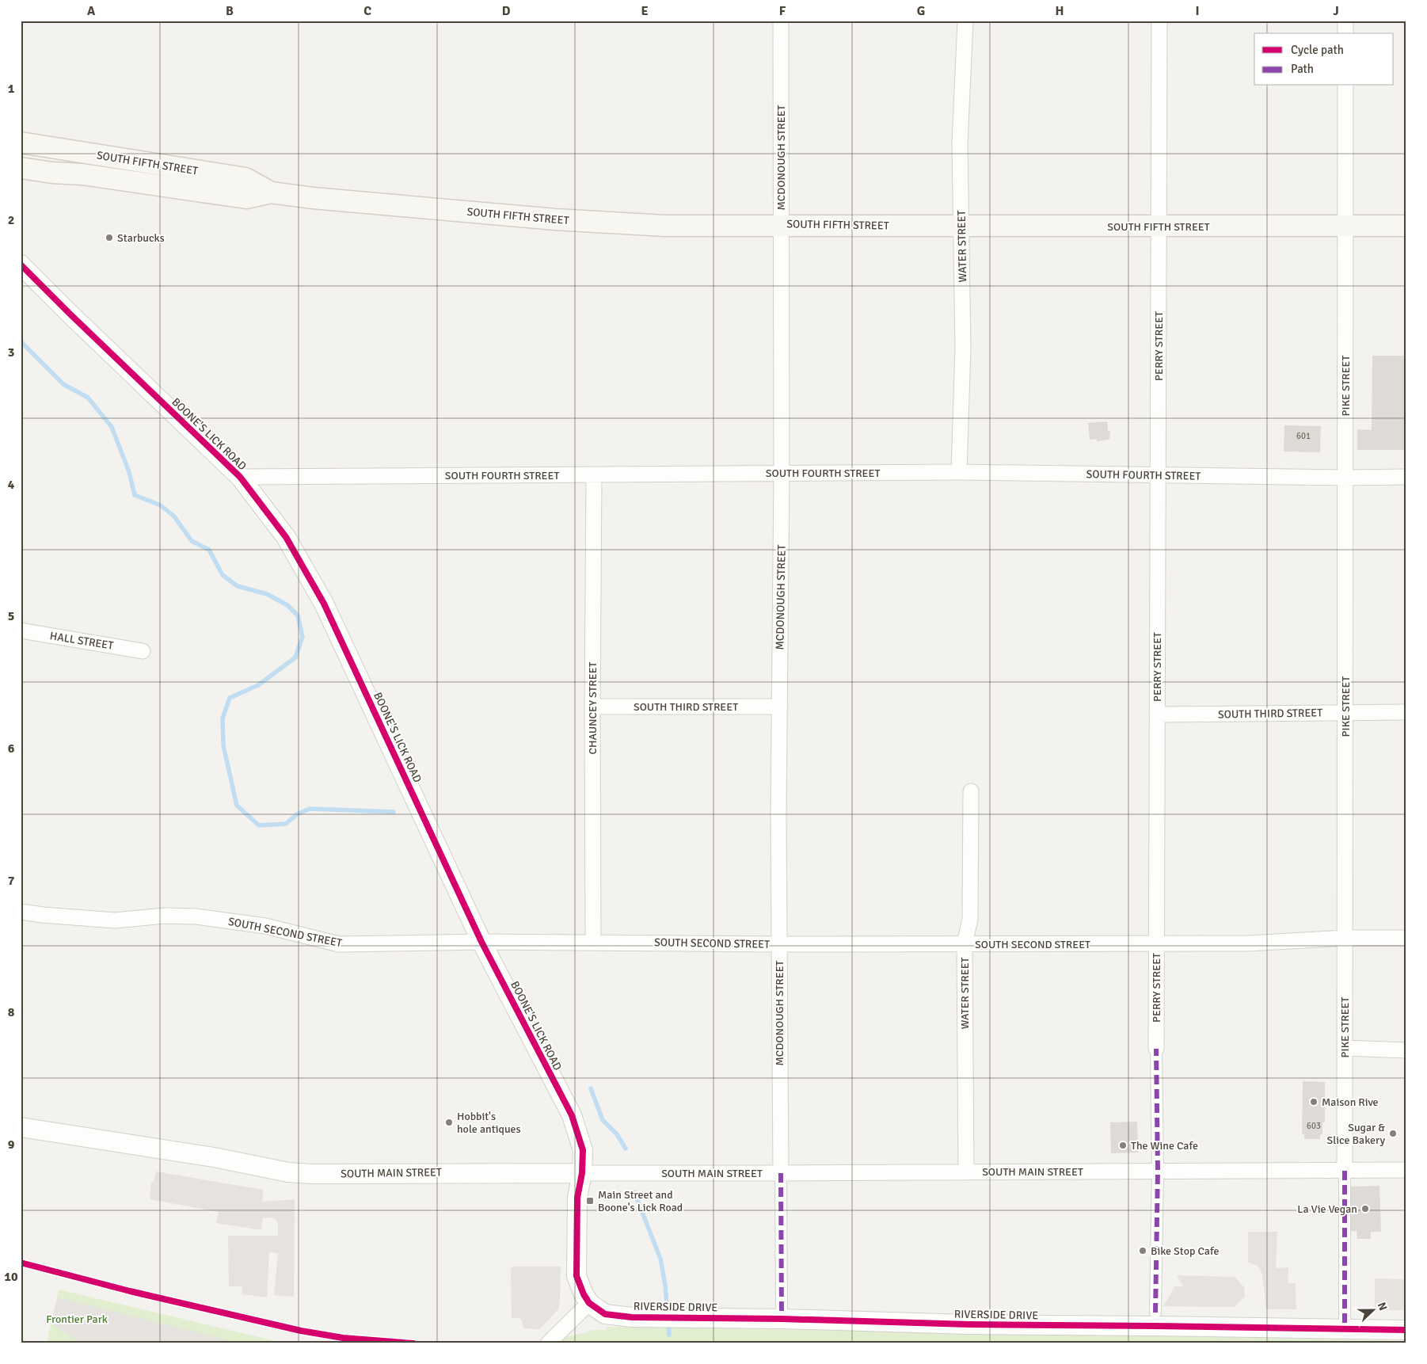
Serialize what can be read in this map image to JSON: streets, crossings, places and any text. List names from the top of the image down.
{
  "streets": {
    "main road": ["SOUTH FIFTH STREET"],
    "street": [
      "MCDONOUGH STREET",
      "WATER STREET",
      "PERRY STREET",
      "PIKE STREET",
      "BOONE'S LICK ROAD",
      "SOUTH FOURTH STREET",
      "HALL STREET",
      "SOUTH THIRD STREET",
      "CHAUNCEY STREET",
      "SOUTH SECOND STREET",
      "SOUTH MAIN STREET",
      "RIVERSIDE DRIVE"
    ]
  },
  "crossings": [
    ["MCDONOUGH STREET", "SOUTH FIFTH STREET"],
    ["MCDONOUGH STREET", "SOUTH FOURTH STREET"],
    ["MCDONOUGH STREET", "SOUTH THIRD STREET"],
    ["MCDONOUGH STREET", "SOUTH SECOND STREET"],
    ["MCDONOUGH STREET", "SOUTH MAIN STREET"],
    ["SOUTH FIFTH STREET", "WATER STREET"],
    ["SOUTH FIFTH STREET", "PERRY STREET"],
    ["SOUTH FIFTH STREET", "PIKE STREET"],
    ["WATER STREET", "SOUTH FOURTH STREET"],
    ["WATER STREET", "SOUTH SECOND STREET"],
    ["WATER STREET", "SOUTH MAIN STREET"],
    ["PERRY STREET", "SOUTH FOURTH STREET"],
    ["PERRY STREET", "SOUTH THIRD STREET"],
    ["PERRY STREET", "SOUTH SECOND STREET"],
    ["PERRY STREET", "SOUTH MAIN STREET"],
    ["PIKE STREET", "SOUTH FOURTH STREET"],
    ["PIKE STREET", "SOUTH THIRD STREET"],
    ["PIKE STREET", "SOUTH SECOND STREET"],
    ["PIKE STREET", "SOUTH MAIN STREET"],
    ["PIKE STREET", "RIVERSIDE DRIVE"],
    ["BOONE'S LICK ROAD", "SOUTH FOURTH STREET"],
    ["BOONE'S LICK ROAD", "SOUTH SECOND STREET"],
    ["BOONE'S LICK ROAD", "SOUTH MAIN STREET"],
    ["BOONE'S LICK ROAD", "RIVERSIDE DRIVE"],
    ["SOUTH FOURTH STREET", "CHAUNCEY STREET"],
    ["SOUTH THIRD STREET", "CHAUNCEY STREET"],
    ["CHAUNCEY STREET", "SOUTH SECOND STREET"]
  ],
  "parks": ["Frontier Park"],
  "places": {
    "other": [
      "Starbucks",
      "Maison Rive",
      "Hobbit's hole antiques",
      "Sugar & Slice Bakery",
      "The Wine Cafe",
      "La Vie Vegan",
      "Bike Stop Cafe"
    ],
    "transit": ["Main Street and Boone's Lick Road"]
  },
  "house_numbers": ["601", "603"],
  "legend": ["Cycle path", "Path"],
  "north": "right",
  "grid": {
    "columns": [
      "A",
      "B",
      "C",
      "D",
      "E",
      "F",
      "G",
      "H",
      "I",
      "J"
    ],
    "rows": [
      "1",
      "2",
      "3",
      "4",
      "5",
      "6",
      "7",
      "8",
      "9",
      "10"
    ]
  }
}
